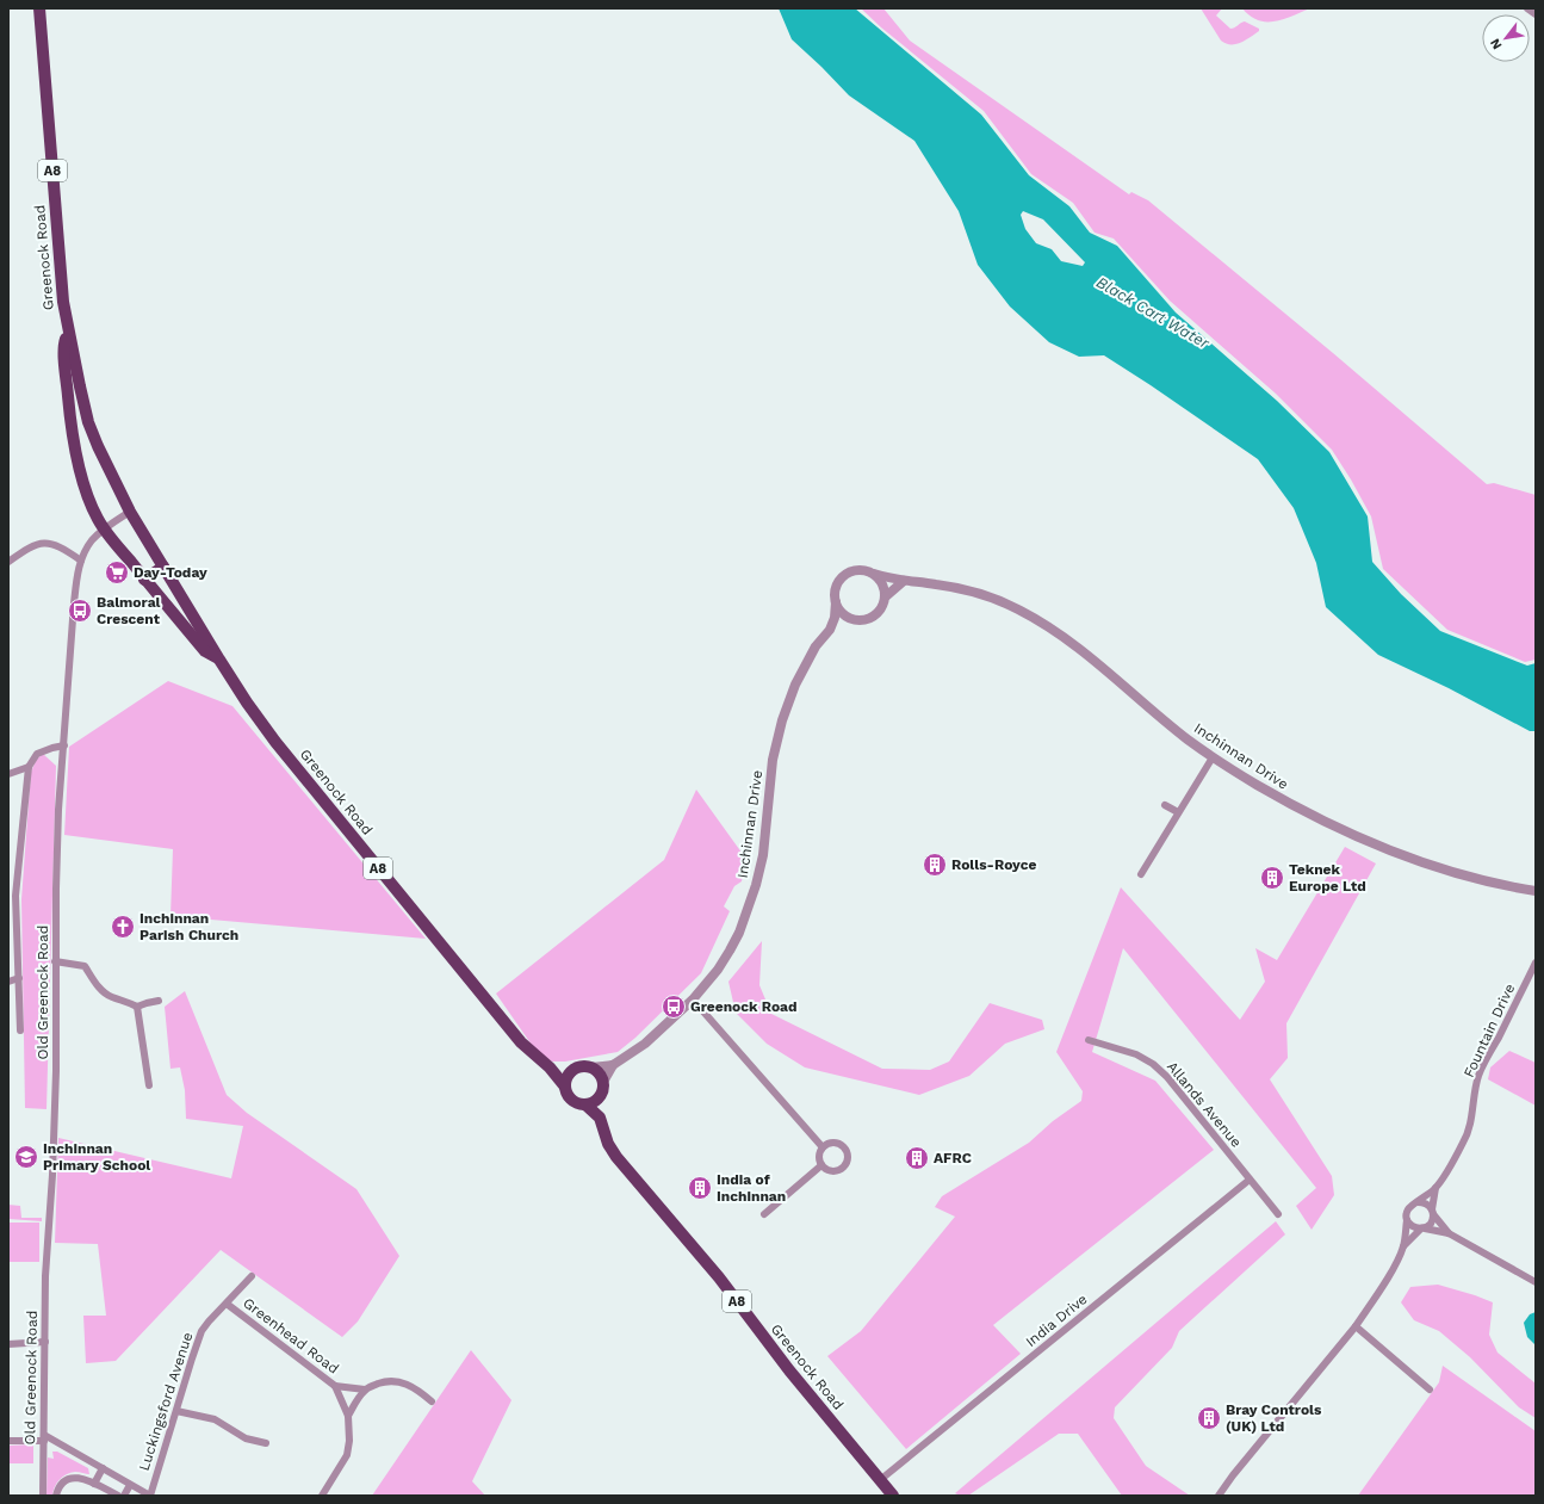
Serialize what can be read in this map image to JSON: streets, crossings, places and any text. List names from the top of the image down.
{
  "streets": {
    "main road": ["A8", "Greenock Road"],
    "street": [
      "Inchinnan Drive",
      "Old Greenock Road",
      "Fountain Drive",
      "Allands Avenue",
      "India Drive",
      "Greenhead Road",
      "Luckingsford Avenue"
    ]
  },
  "crossings": [
    ["A8", "Greenock Road"],
    ["A8", "Inchinnan Drive"],
    ["Greenock Road", "Inchinnan Drive"],
    ["Greenock Road", "Old Greenock Road"],
    ["Greenock Road", "India Drive"],
    ["Allands Avenue", "India Drive"],
    ["Greenhead Road", "Luckingsford Avenue"]
  ],
  "water": ["Black Cart Water"],
  "places": {
    "supermarket": ["Day-Today"],
    "bus stop": ["Balmoral Crescent", "Greenock Road"],
    "building": [
      "Rolls-Royce",
      "Teknek Europe Ltd",
      "AFRC",
      "India of Inchinnan",
      "Bray Controls (UK) Ltd"
    ],
    "church": ["Inchinnan Parish Church"],
    "school or university": ["Inchinnan Primary School"]
  },
  "north": "bottom left"
}
